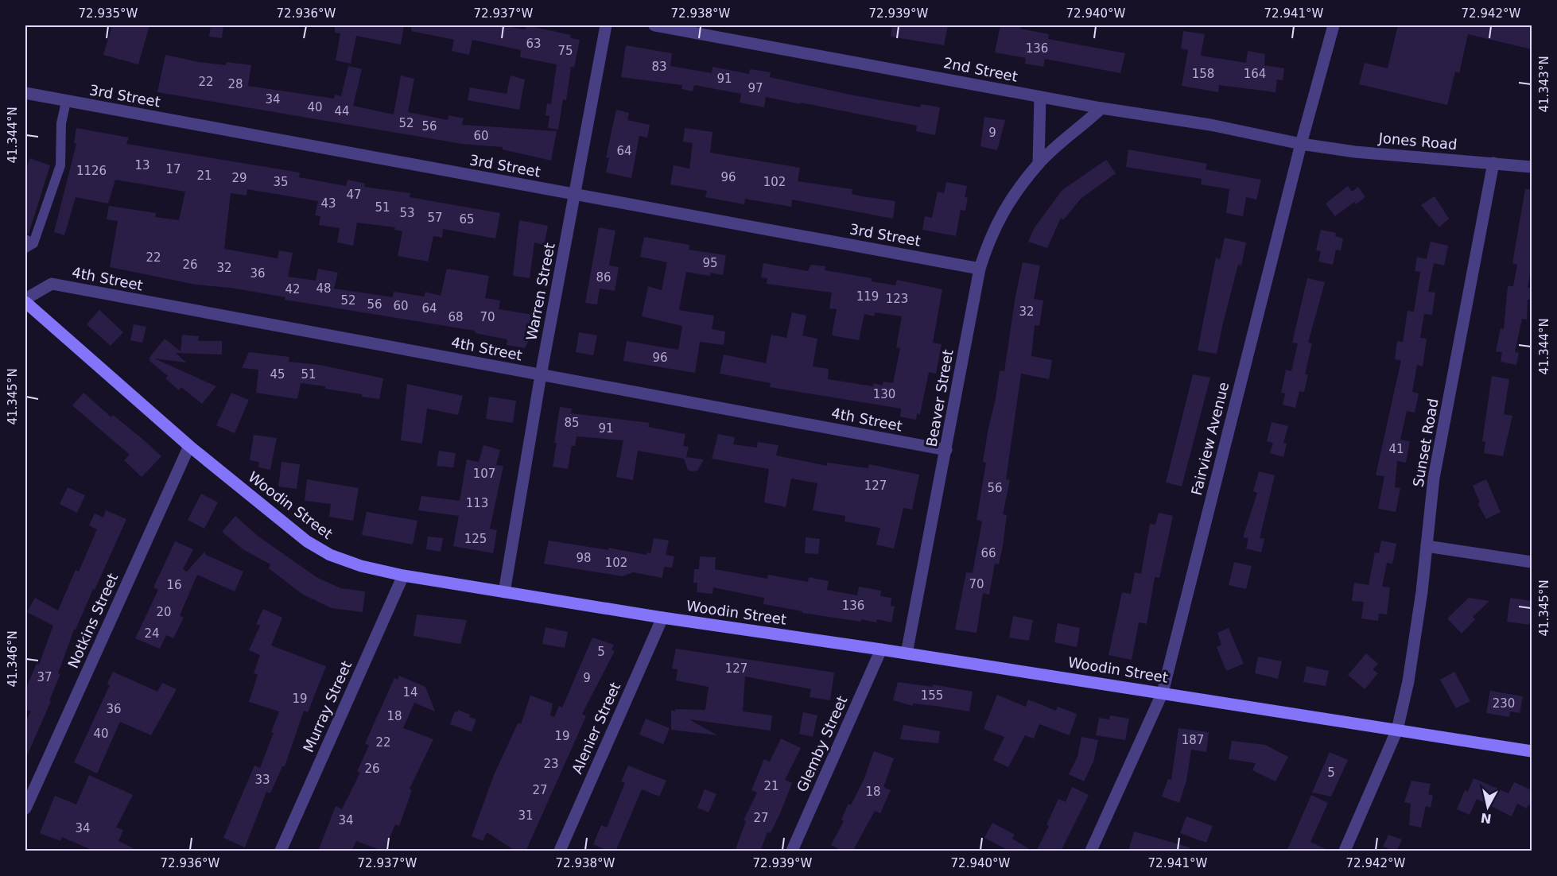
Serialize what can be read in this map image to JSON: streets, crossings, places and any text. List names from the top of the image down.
{
  "streets": {
    "main road": ["Woodin Street"],
    "street": [
      "2nd Street",
      "3rd Street",
      "Jones Road",
      "4th Street",
      "Warren Street",
      "Beaver Street",
      "Fairview Avenue",
      "Sunset Road",
      "Notkins Street",
      "Murray Street",
      "Alenier Street",
      "Glemby Street"
    ]
  },
  "crossings": [
    ["2nd Street", "Jones Road"],
    ["2nd Street", "Beaver Street"],
    ["2nd Street", "Fairview Avenue"],
    ["3rd Street", "Warren Street"],
    ["3rd Street", "Beaver Street"],
    ["Jones Road", "Fairview Avenue"],
    ["Jones Road", "Sunset Road"],
    ["4th Street", "Warren Street"],
    ["4th Street", "Beaver Street"],
    ["4th Street", "Woodin Street"],
    ["Warren Street", "Woodin Street"],
    ["Beaver Street", "Woodin Street"],
    ["Fairview Avenue", "Woodin Street"],
    ["Sunset Road", "Woodin Street"],
    ["Woodin Street", "Notkins Street"],
    ["Woodin Street", "Murray Street"],
    ["Woodin Street", "Alenier Street"],
    ["Woodin Street", "Glemby Street"]
  ],
  "house_numbers": [
    "63",
    "136",
    "75",
    "83",
    "158",
    "164",
    "91",
    "22",
    "28",
    "97",
    "34",
    "40",
    "44",
    "52",
    "56",
    "9",
    "60",
    "64",
    "13",
    "17",
    "1126",
    "21",
    "96",
    "29",
    "35",
    "102",
    "47",
    "43",
    "51",
    "53",
    "57",
    "65",
    "22",
    "95",
    "26",
    "32",
    "36",
    "86",
    "48",
    "42",
    "119",
    "123",
    "52",
    "56",
    "60",
    "64",
    "32",
    "68",
    "70",
    "96",
    "45",
    "51",
    "130",
    "85",
    "91",
    "41",
    "107",
    "127",
    "56",
    "113",
    "125",
    "66",
    "98",
    "102",
    "70",
    "16",
    "136",
    "20",
    "24",
    "5",
    "127",
    "37",
    "9",
    "14",
    "155",
    "19",
    "230",
    "36",
    "18",
    "40",
    "19",
    "187",
    "22",
    "23",
    "26",
    "5",
    "33",
    "21",
    "27",
    "18",
    "31",
    "27",
    "34",
    "34"
  ],
  "north": "bottom",
  "coordinates": [
    "72.935°W",
    "72.936°W",
    "72.937°W",
    "72.938°W",
    "72.939°W",
    "72.940°W",
    "72.941°W",
    "72.942°W",
    "41.343°N",
    "41.344°N",
    "41.345°N",
    "41.346°N"
  ]
}
